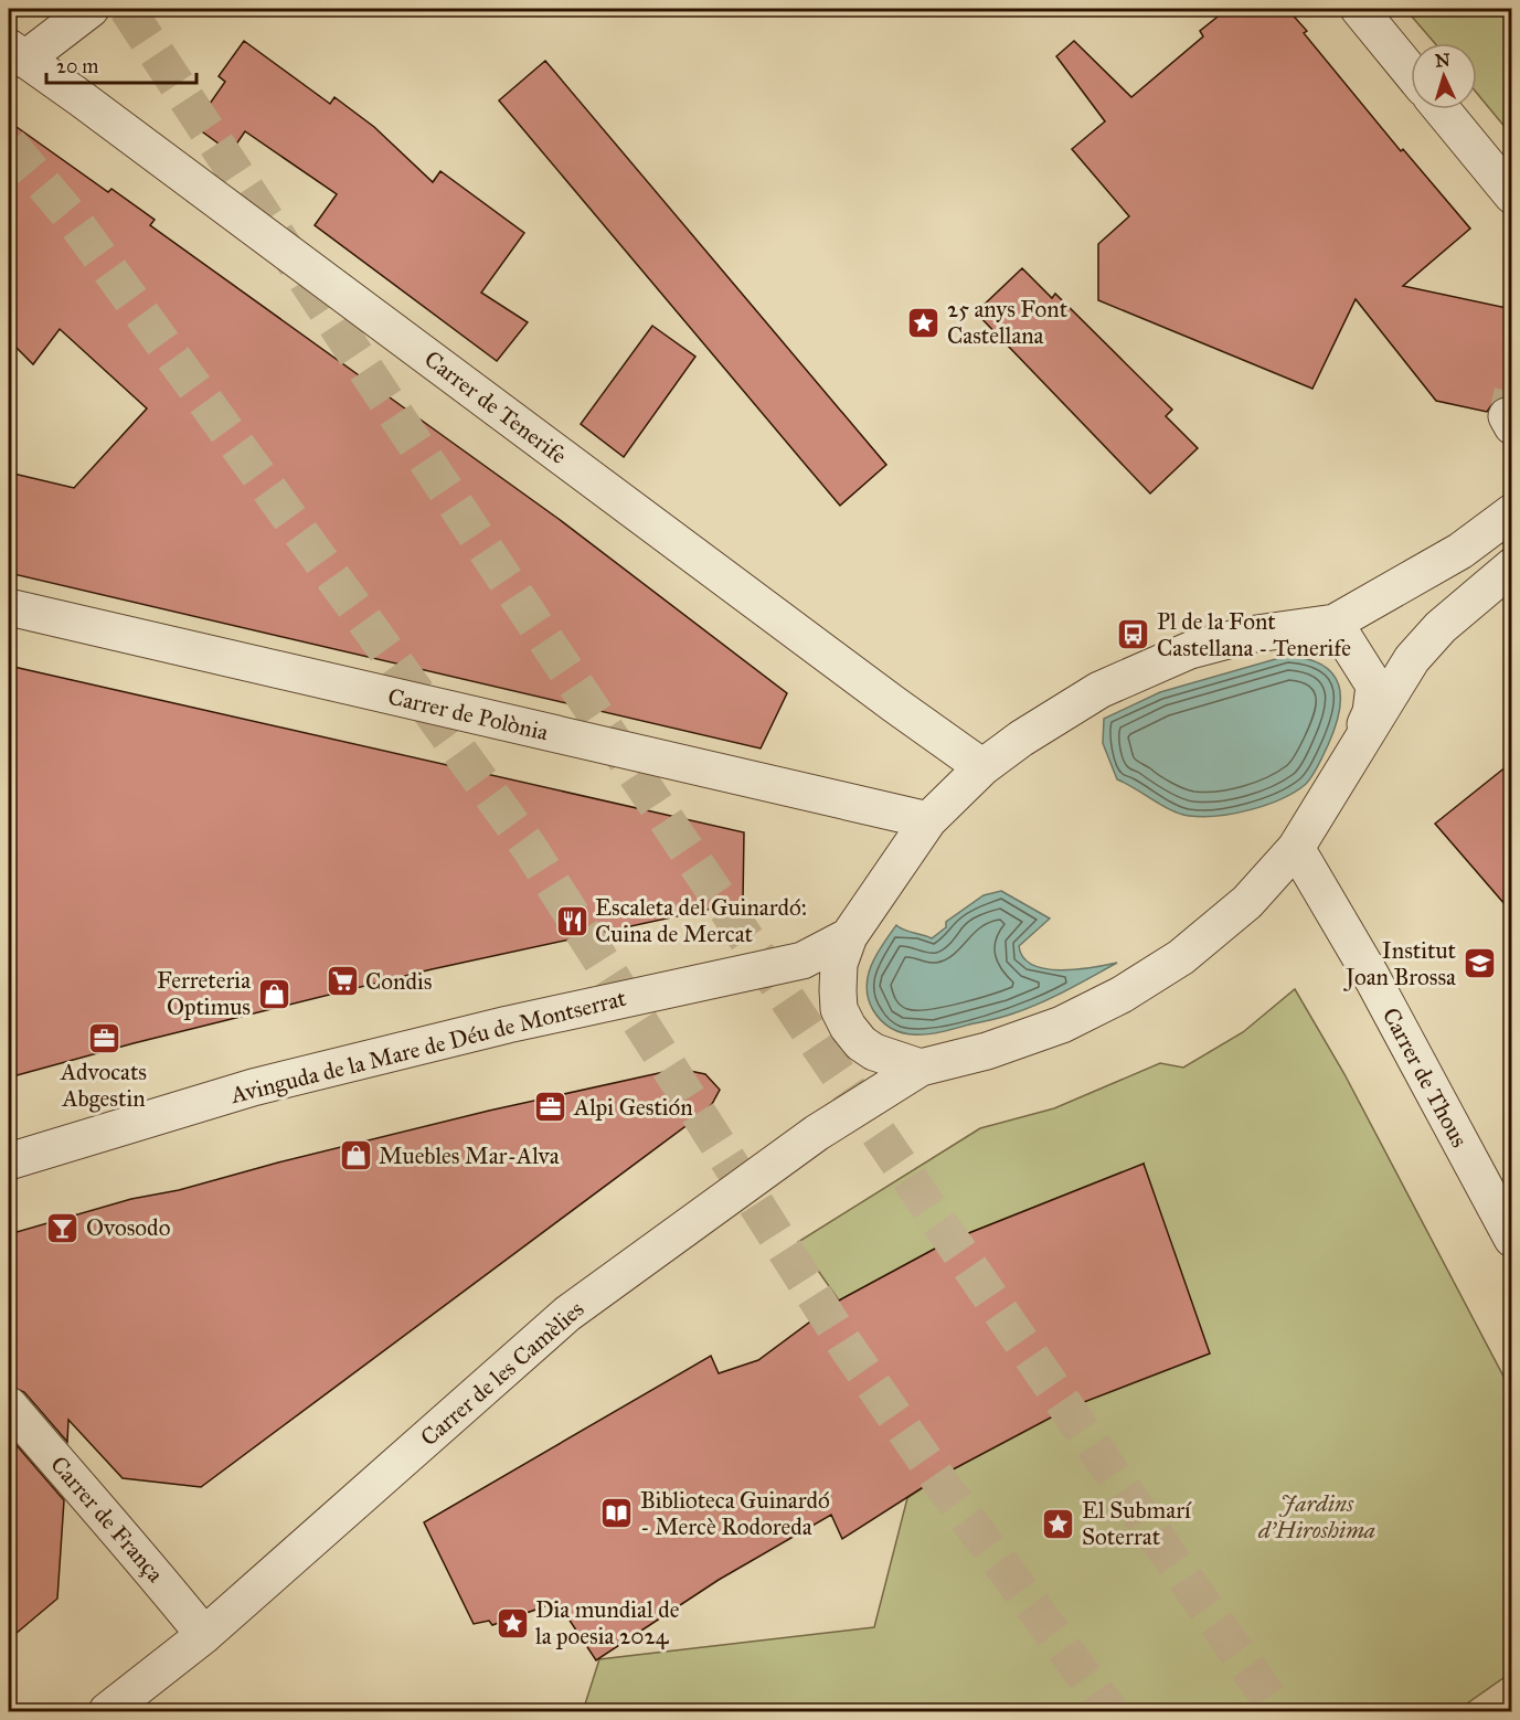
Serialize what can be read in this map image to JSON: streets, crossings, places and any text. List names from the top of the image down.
{
  "streets": {
    "street": [
      "Carrer de Tenerife",
      "Carrer de Polònia",
      "Avinguda de la Mare de Déu de Montserrat",
      "Carrer de Thous",
      "Carrer de les Camèlies",
      "Carrer de França"
    ]
  },
  "crossings": [
    ["Carrer de les Camèlies", "Carrer de França"]
  ],
  "parks": ["Jardins d'Hiroshima"],
  "places": {
    "place": ["25 anys Font Castellana", "El Submarí Soterrat", "Dia mundial de la poesia 2024"],
    "bus stop": ["Pl de la Font Castellana - Tenerife"],
    "restaurant": ["Escaleta del Guinardó: Cuina de Mercat"],
    "school or university": ["Institut Joan Brossa"],
    "supermarket": ["Condis"],
    "shop": ["Ferreteria Optimus", "Muebles Mar-Alva"],
    "office": ["Advocats Abgestin", "Alpi Gestión"],
    "bar": ["Ovosodo"],
    "library": ["Biblioteca Guinardó - Mercè Rodoreda"]
  },
  "scale_bar": "20 m",
  "north": "top"
}
